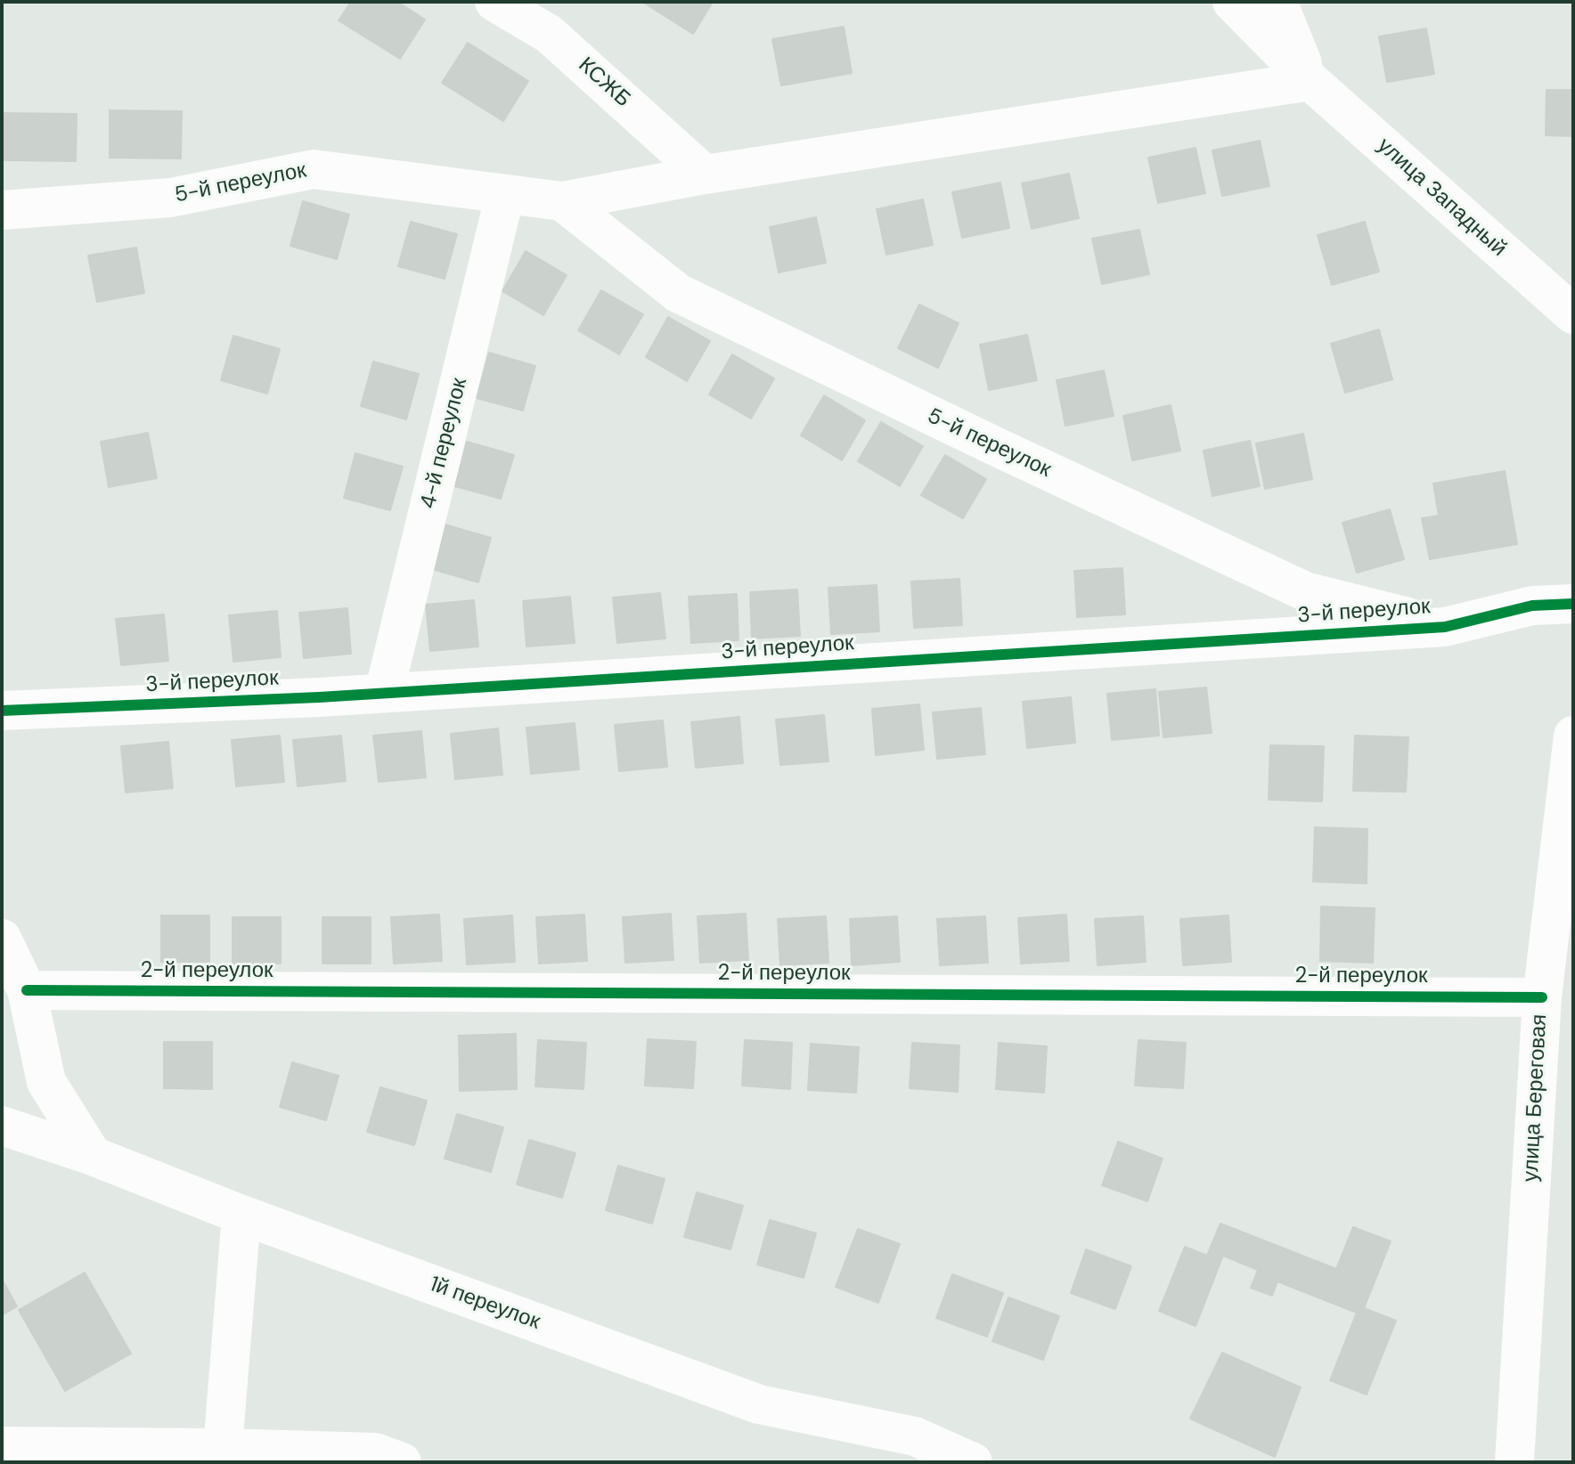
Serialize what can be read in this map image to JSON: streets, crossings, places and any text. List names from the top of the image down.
{
  "streets": {
    "street": [
      "КСЖБ",
      "5-й переулок",
      "улица Западный",
      "4-й переулок",
      "3-й переулок",
      "2-й переулок",
      "улица Береговая",
      "1й переулок"
    ]
  },
  "crossings": [
    ["КСЖБ", "5-й переулок"],
    ["5-й переулок", "улица Западный"],
    ["5-й переулок", "4-й переулок"],
    ["5-й переулок", "3-й переулок"],
    ["4-й переулок", "3-й переулок"],
    ["2-й переулок", "улица Береговая"]
  ]
}
